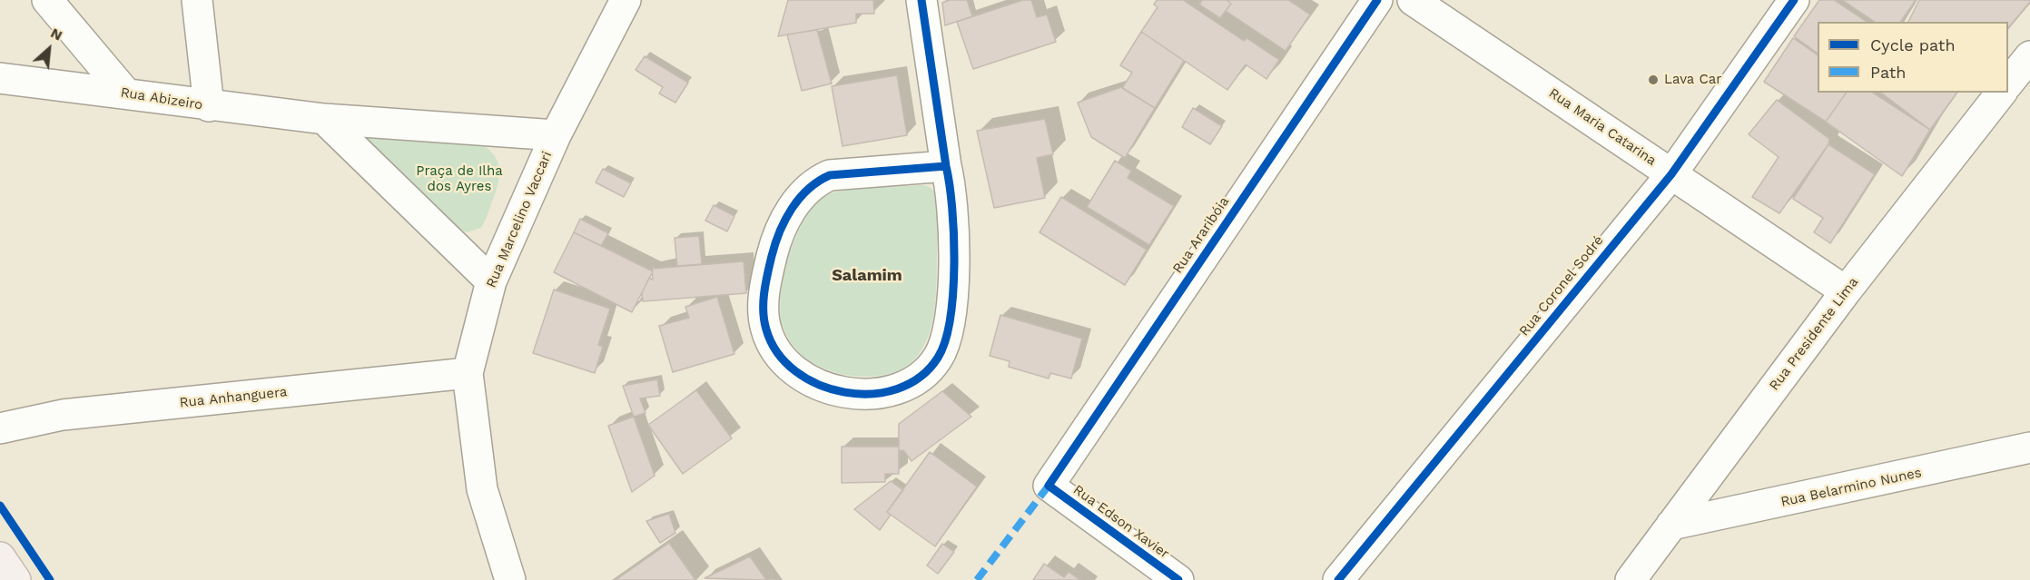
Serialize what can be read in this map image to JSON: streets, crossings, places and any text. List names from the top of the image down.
{
  "streets": {
    "street": [
      "Rua Abizeiro",
      "Rua Maria Catarina",
      "Rua Marcelino Vaccari",
      "Rua Araribóia",
      "Rua Coronel Sodré",
      "Rua Presidente Lima",
      "Rua Anhanguera",
      "Rua Belarmino Nunes",
      "Rua Edson Xavier"
    ]
  },
  "crossings": [
    ["Rua Abizeiro", "Rua Marcelino Vaccari"],
    ["Rua Maria Catarina", "Rua Coronel Sodré"],
    ["Rua Maria Catarina", "Rua Presidente Lima"],
    ["Rua Marcelino Vaccari", "Rua Anhanguera"],
    ["Rua Araribóia", "Rua Edson Xavier"],
    ["Rua Presidente Lima", "Rua Belarmino Nunes"]
  ],
  "districts": ["Salamim"],
  "parks": ["Praça de Ilha dos Ayres"],
  "places": ["Lava Car"],
  "legend": ["Cycle path", "Path"],
  "north": "top right"
}
